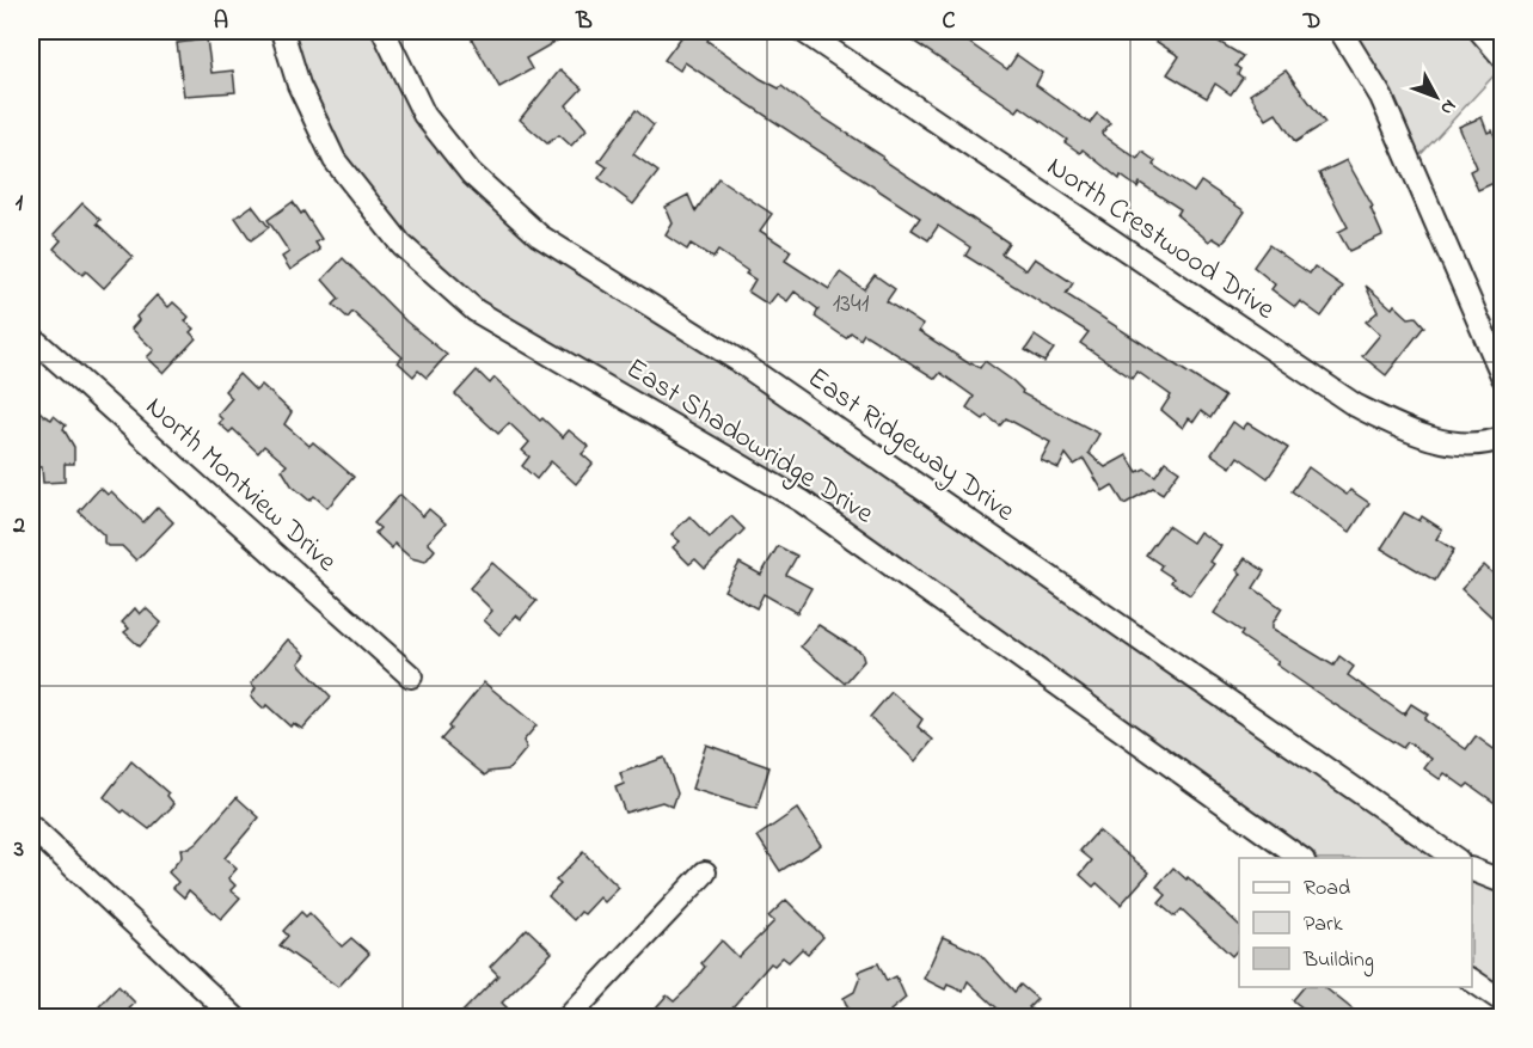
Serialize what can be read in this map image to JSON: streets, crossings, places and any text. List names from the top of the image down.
{
  "streets": {
    "street": [
      "North Crestwood Drive",
      "East Shadowridge Drive",
      "East Ridgeway Drive",
      "North Montview Drive"
    ]
  },
  "house_numbers": ["1341"],
  "legend": ["Road", "Park", "Building"],
  "north": "bottom right",
  "grid": {
    "columns": [
      "A",
      "B",
      "C",
      "D"
    ],
    "rows": ["1", "2", "3"]
  }
}
